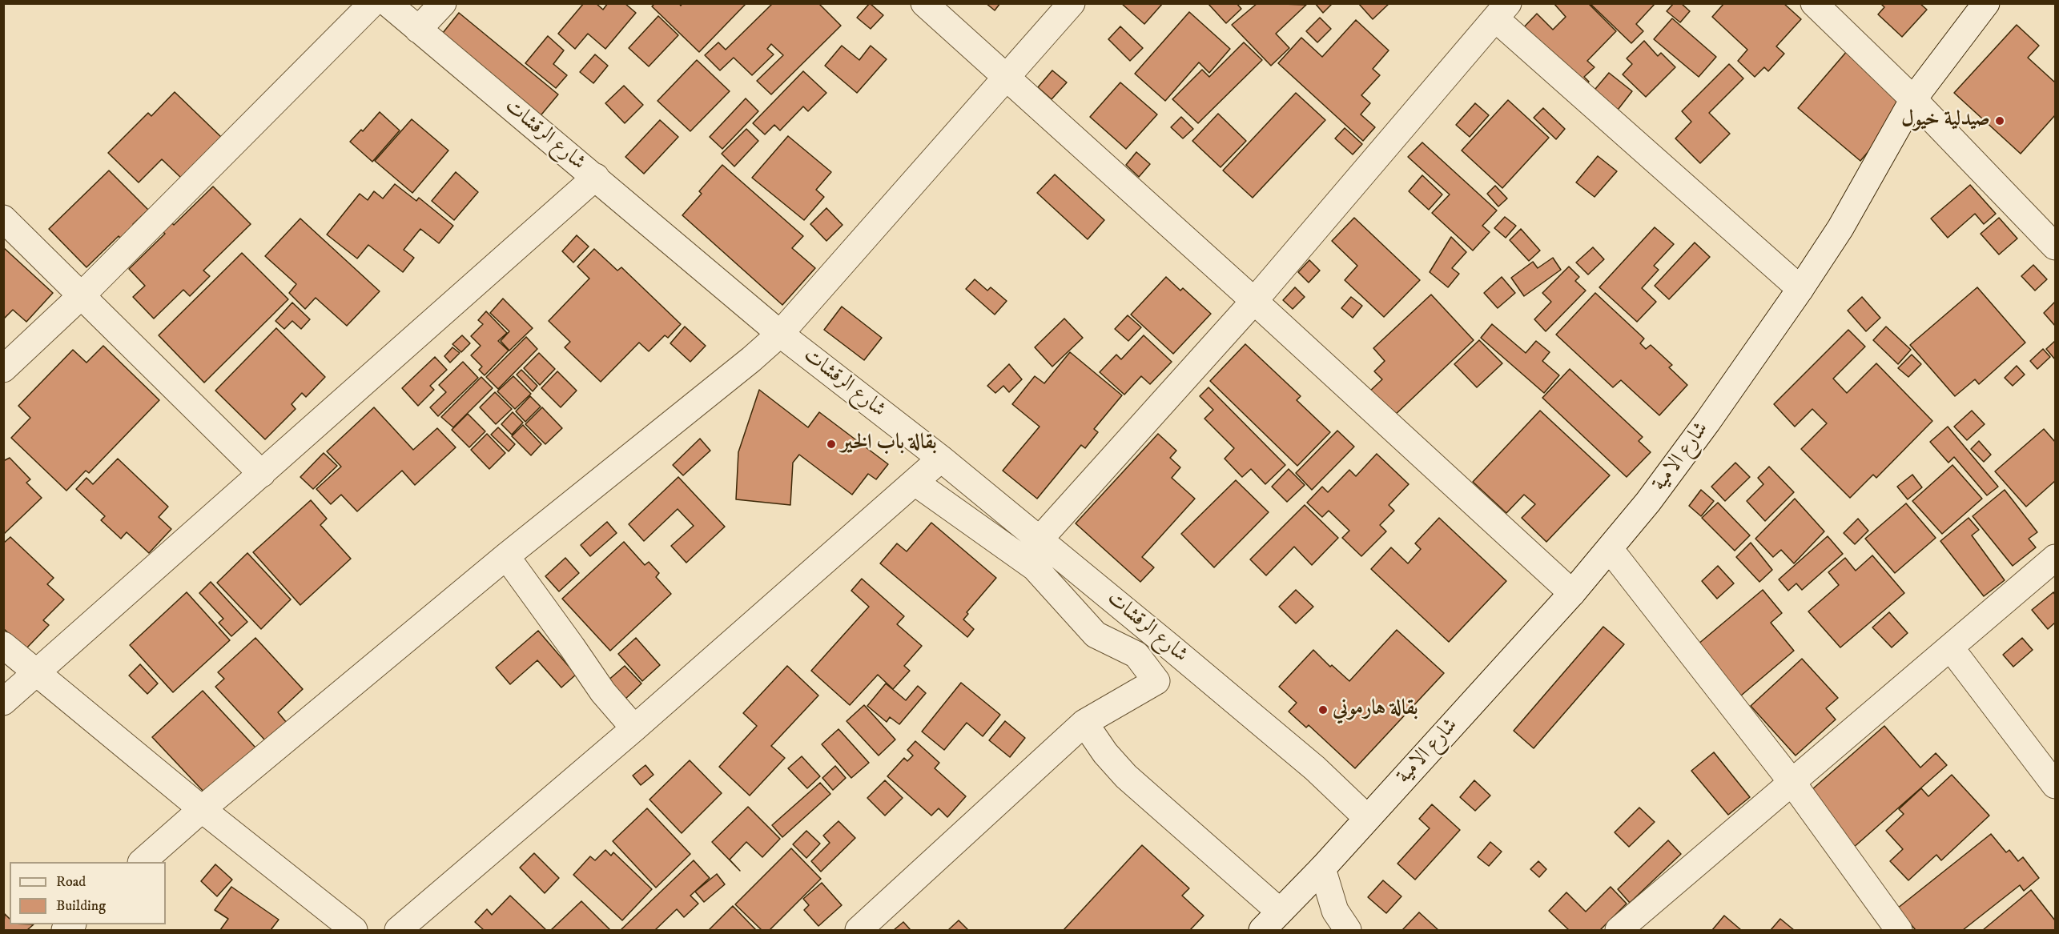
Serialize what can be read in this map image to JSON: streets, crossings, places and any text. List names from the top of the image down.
{
  "streets": {
    "street": ["شارع الرقشات", "شارع الامية"]
  },
  "crossings": [
    ["شارع الرقشات", "شارع الامية"]
  ],
  "places": ["صيدلية خيول", "بقالة باب الخير", "بقالة هارموني"],
  "legend": ["Road", "Building"]
}
